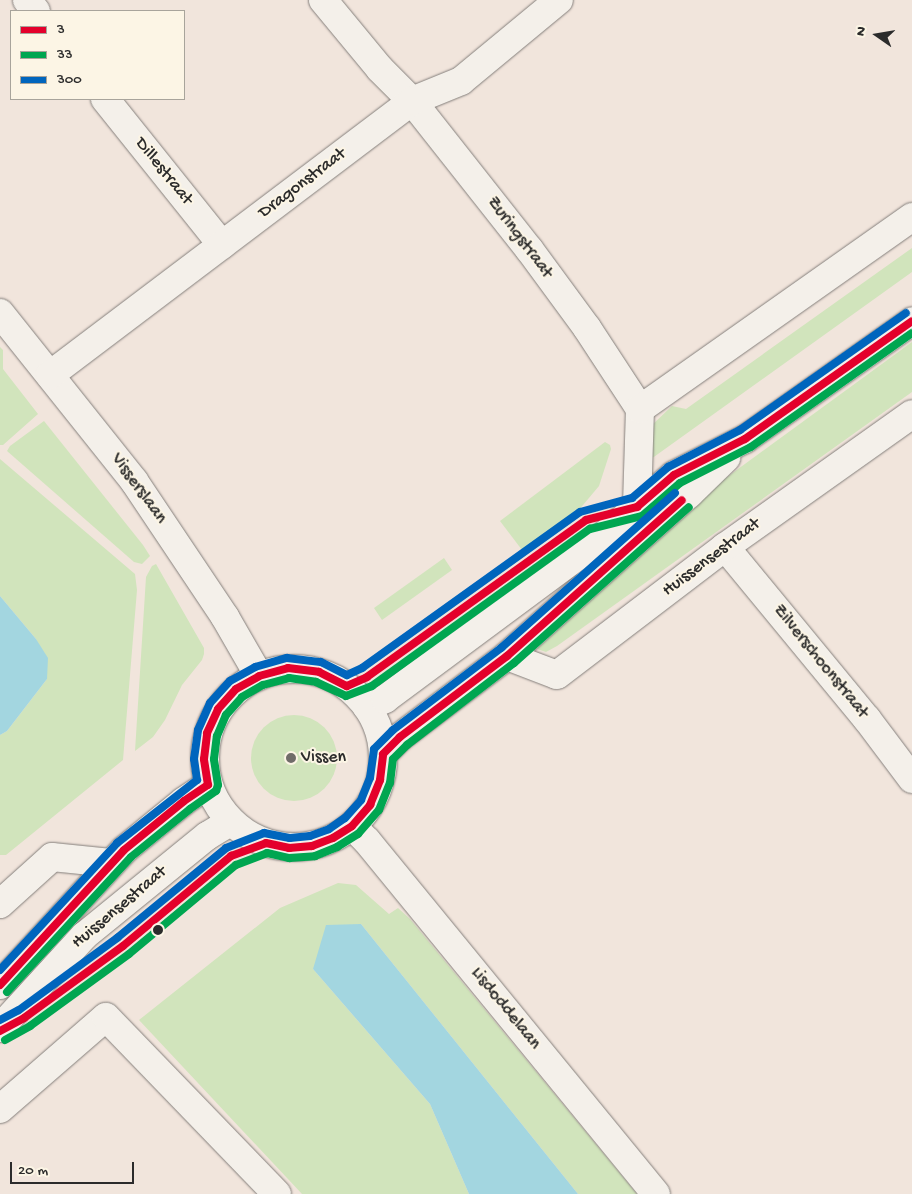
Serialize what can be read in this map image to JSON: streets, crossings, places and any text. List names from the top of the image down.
{
  "streets": {
    "street": [
      "Dillestraat",
      "Dragonstraat",
      "Zuringstraat",
      "Visserslaan",
      "Huissensestraat",
      "Zilverschoonstraat",
      "Lisdoddelaan"
    ]
  },
  "crossings": [
    ["Dillestraat", "Dragonstraat"],
    ["Dragonstraat", "Zuringstraat"],
    ["Dragonstraat", "Visserslaan"],
    ["Visserslaan", "Huissensestraat"],
    ["Visserslaan", "Lisdoddelaan"],
    ["Huissensestraat", "Zilverschoonstraat"],
    ["Huissensestraat", "Lisdoddelaan"]
  ],
  "places": ["Vissen"],
  "lines": ["transit line 300", "transit line 3", "transit line 33"],
  "legend": ["3", "33", "300"],
  "scale_bar": "20 m",
  "north": "left"
}
